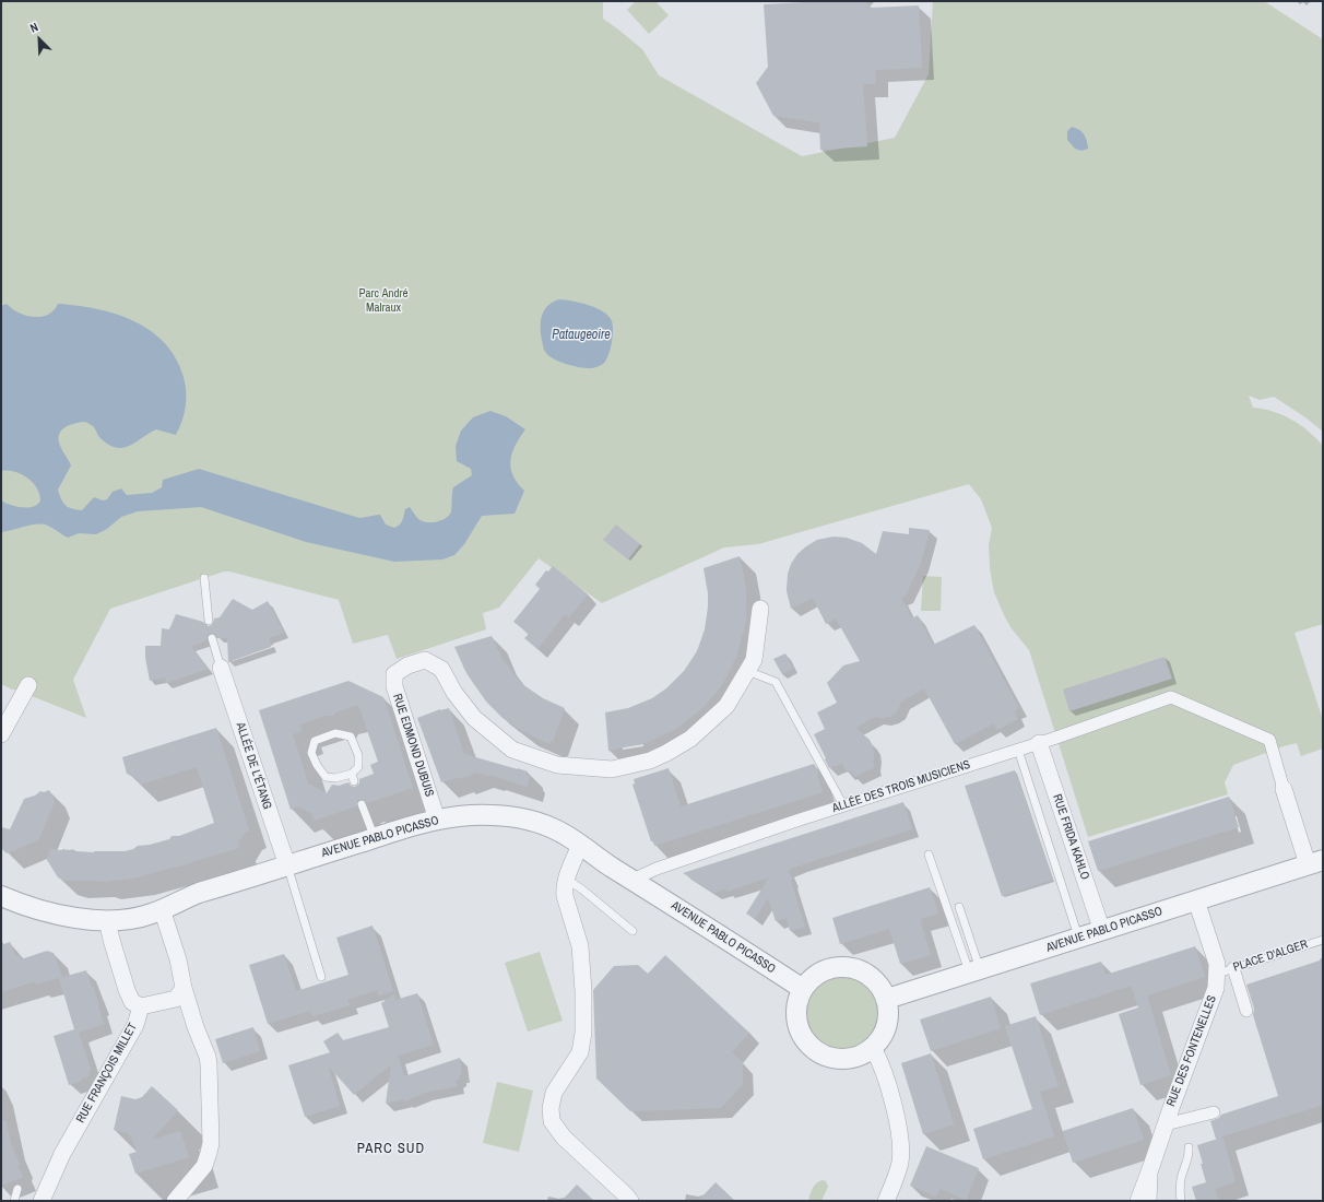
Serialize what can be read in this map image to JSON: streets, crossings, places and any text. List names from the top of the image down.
{
  "streets": {
    "street": [
      "RUE EDMOND DUBUIS",
      "ALLÉE DE L'ÉTANG",
      "ALLÉE DES TROIS MUSICIENS",
      "AVENUE PABLO PICASSO",
      "RUE FRIDA KAHLO",
      "RUE DES FONTENELLES",
      "RUE FRANÇOIS MILLET"
    ],
    "lane": ["PLACE D'ALGER"]
  },
  "crossings": [
    ["RUE EDMOND DUBUIS", "AVENUE PABLO PICASSO"],
    ["ALLÉE DE L'ÉTANG", "AVENUE PABLO PICASSO"],
    ["ALLÉE DES TROIS MUSICIENS", "AVENUE PABLO PICASSO"],
    ["ALLÉE DES TROIS MUSICIENS", "RUE FRIDA KAHLO"],
    ["AVENUE PABLO PICASSO", "RUE FRIDA KAHLO"],
    ["AVENUE PABLO PICASSO", "RUE DES FONTENELLES"],
    ["PLACE D'ALGER", "RUE DES FONTENELLES"]
  ],
  "districts": ["PARC SUD"],
  "water": ["Pataugeoire"],
  "parks": ["Parc André Malraux"],
  "north": "top left"
}
